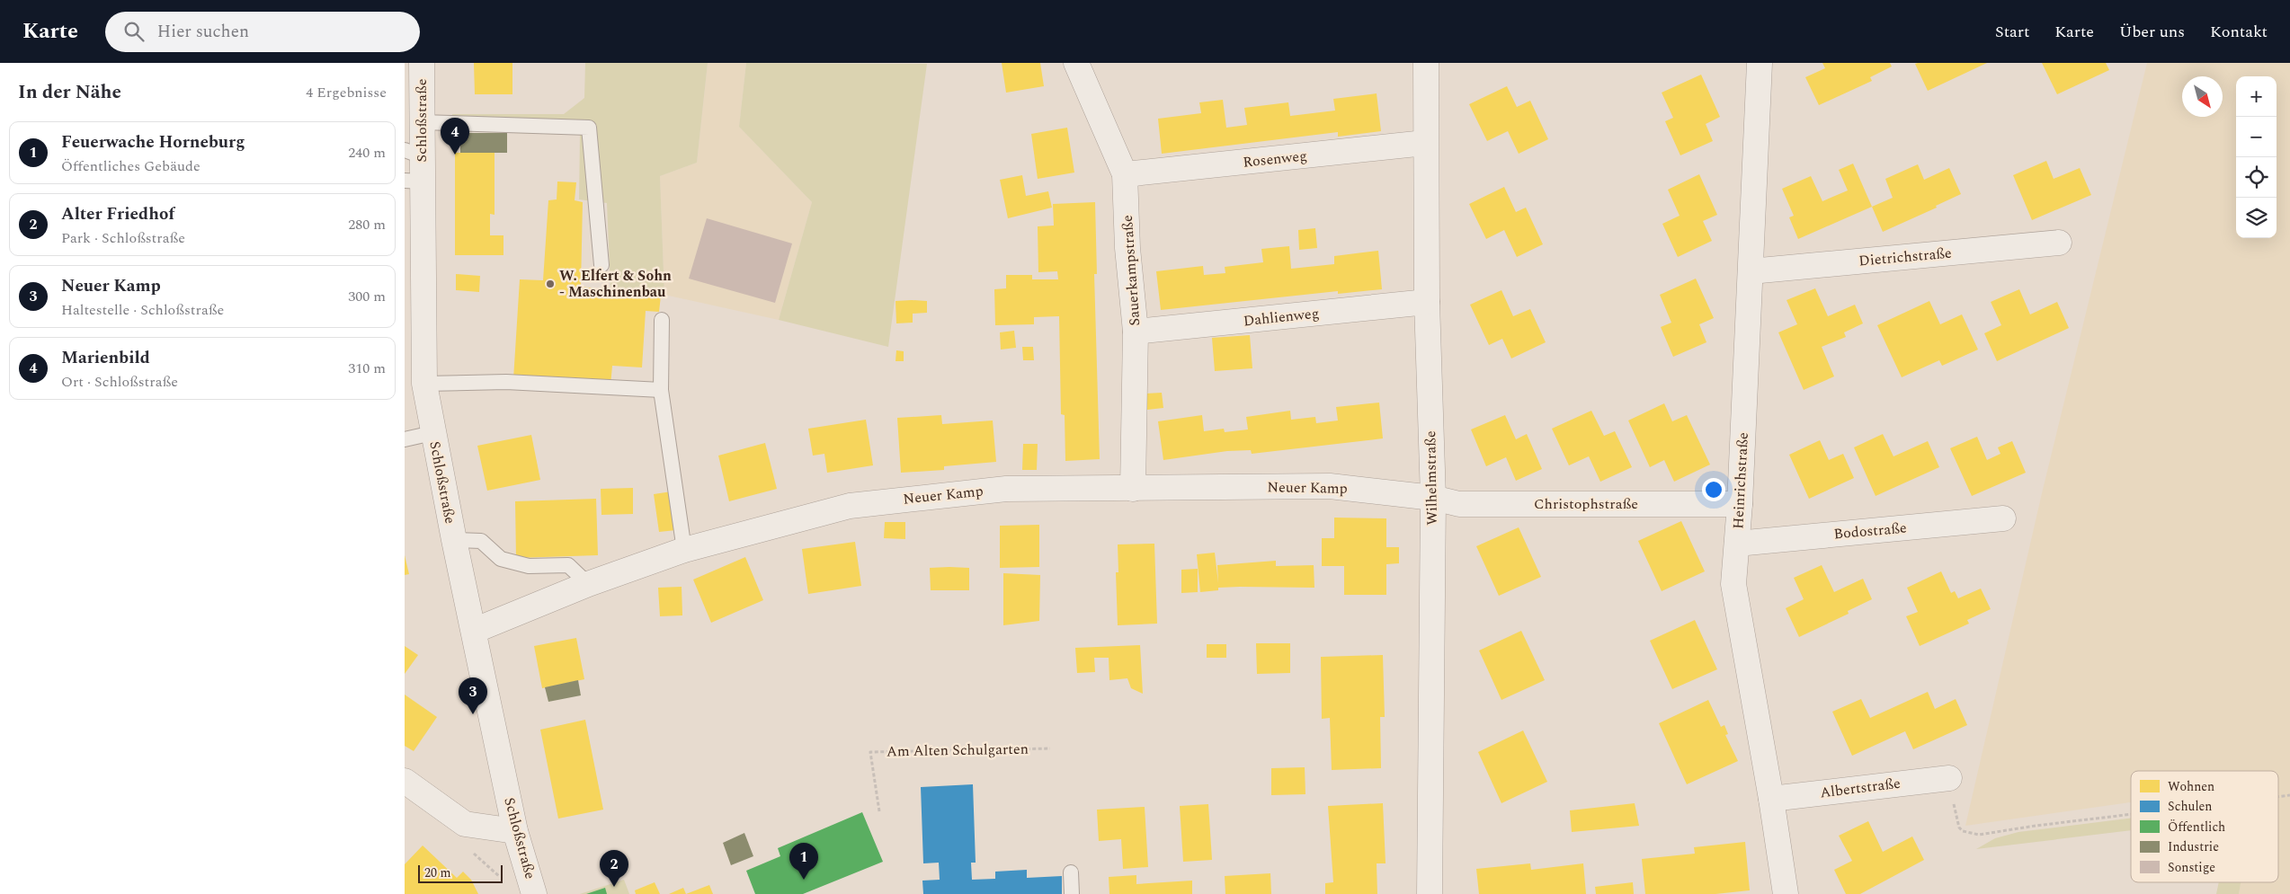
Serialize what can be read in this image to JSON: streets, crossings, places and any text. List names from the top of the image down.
{
  "streets": {
    "street": [
      "Schloßstraße",
      "Rosenweg",
      "Dietrichstraße",
      "Sauerkampstraße",
      "Dahlienweg",
      "Wilhelmstraße",
      "Heinrichstraße",
      "Neuer Kamp",
      "Christophstraße",
      "Bodostraße",
      "Albertstraße"
    ],
    "path": ["Am Alten Schulgarten"]
  },
  "crossings": [
    ["Schloßstraße", "Neuer Kamp"],
    ["Rosenweg", "Sauerkampstraße"],
    ["Rosenweg", "Wilhelmstraße"],
    ["Dietrichstraße", "Heinrichstraße"],
    ["Sauerkampstraße", "Dahlienweg"],
    ["Sauerkampstraße", "Neuer Kamp"],
    ["Dahlienweg", "Wilhelmstraße"],
    ["Wilhelmstraße", "Neuer Kamp"],
    ["Wilhelmstraße", "Christophstraße"],
    ["Heinrichstraße", "Christophstraße"],
    ["Heinrichstraße", "Bodostraße"],
    ["Heinrichstraße", "Albertstraße"],
    ["Neuer Kamp", "Christophstraße"]
  ],
  "places": ["W. Elfert & Sohn - Maschinenbau"],
  "legend": [
    "Wohnen",
    "Schulen",
    "Öffentlich",
    "Industrie",
    "Sonstige"
  ],
  "scale_bar": "20 m",
  "north": "bottom right",
  "page": {
    "header": "Karte",
    "search": "Hier suchen",
    "nav": [
      "Start",
      "Karte",
      "Über uns",
      "Kontakt"
    ],
    "heading": ["In der Nähe", "4 Ergebnisse"],
    "map_buttons": ["+", "−"],
    "pins": [
      "4",
      "3",
      "1",
      "2"
    ],
    "list": [
      {
        "mark": "1",
        "name": "Feuerwache Horneburg",
        "note": "Öffentliches Gebäude",
        "value": "240 m"
      },
      {
        "mark": "2",
        "name": "Alter Friedhof",
        "note": "Park · Schloßstraße",
        "value": "280 m"
      },
      {
        "mark": "3",
        "name": "Neuer Kamp",
        "note": "Haltestelle · Schloßstraße",
        "value": "300 m"
      },
      {
        "mark": "4",
        "name": "Marienbild",
        "note": "Ort · Schloßstraße",
        "value": "310 m"
      }
    ],
    "scale": "20 m"
  }
}
